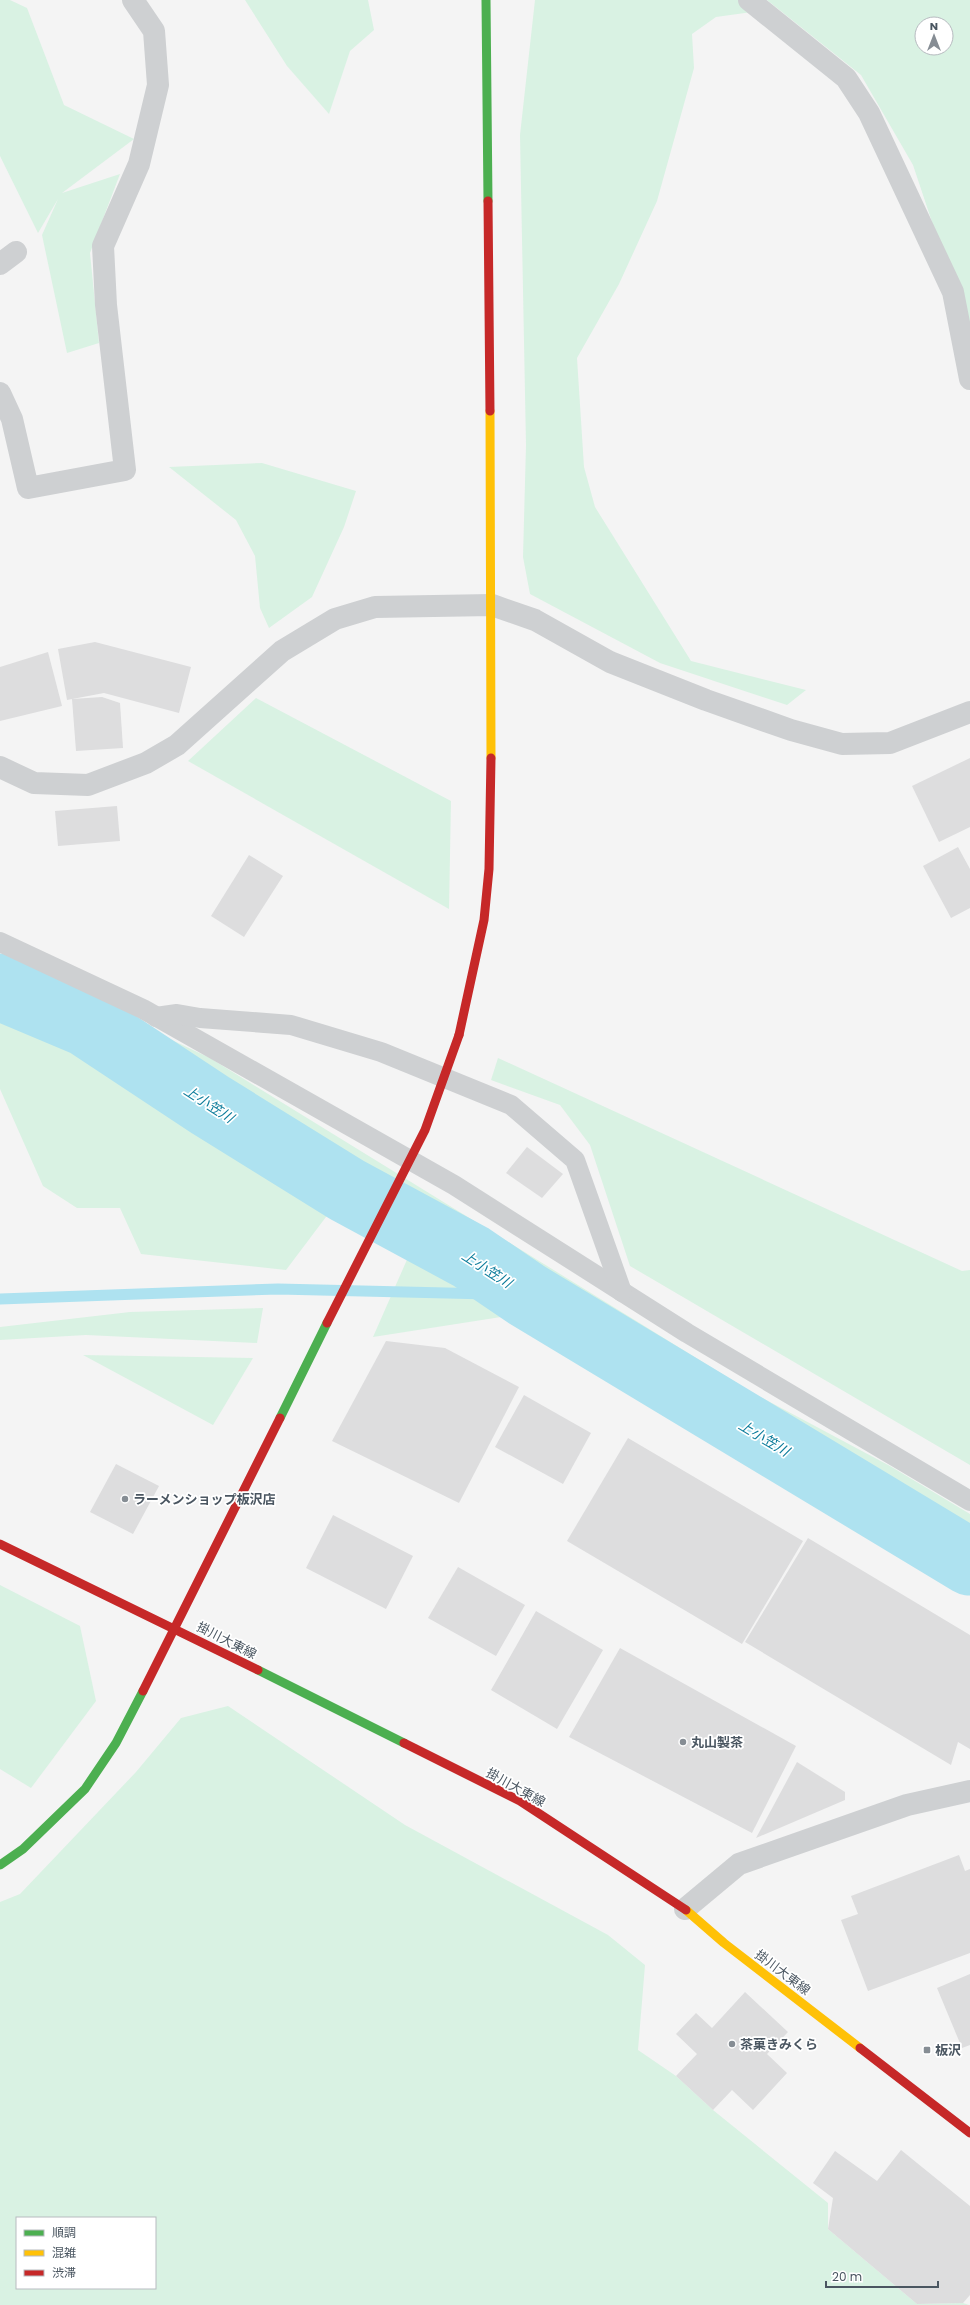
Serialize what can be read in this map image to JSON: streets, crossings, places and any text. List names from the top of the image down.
{
  "streets": {
    "street": ["掛川大東線"]
  },
  "water": ["上小笠川"],
  "places": {
    "other": ["ラーメンショップ板沢店", "丸山製茶", "茶菓きみくら"],
    "transit": ["板沢"]
  },
  "legend": ["順調", "混雑", "渋滞"],
  "scale_bar": "20 m",
  "north": "top"
}
